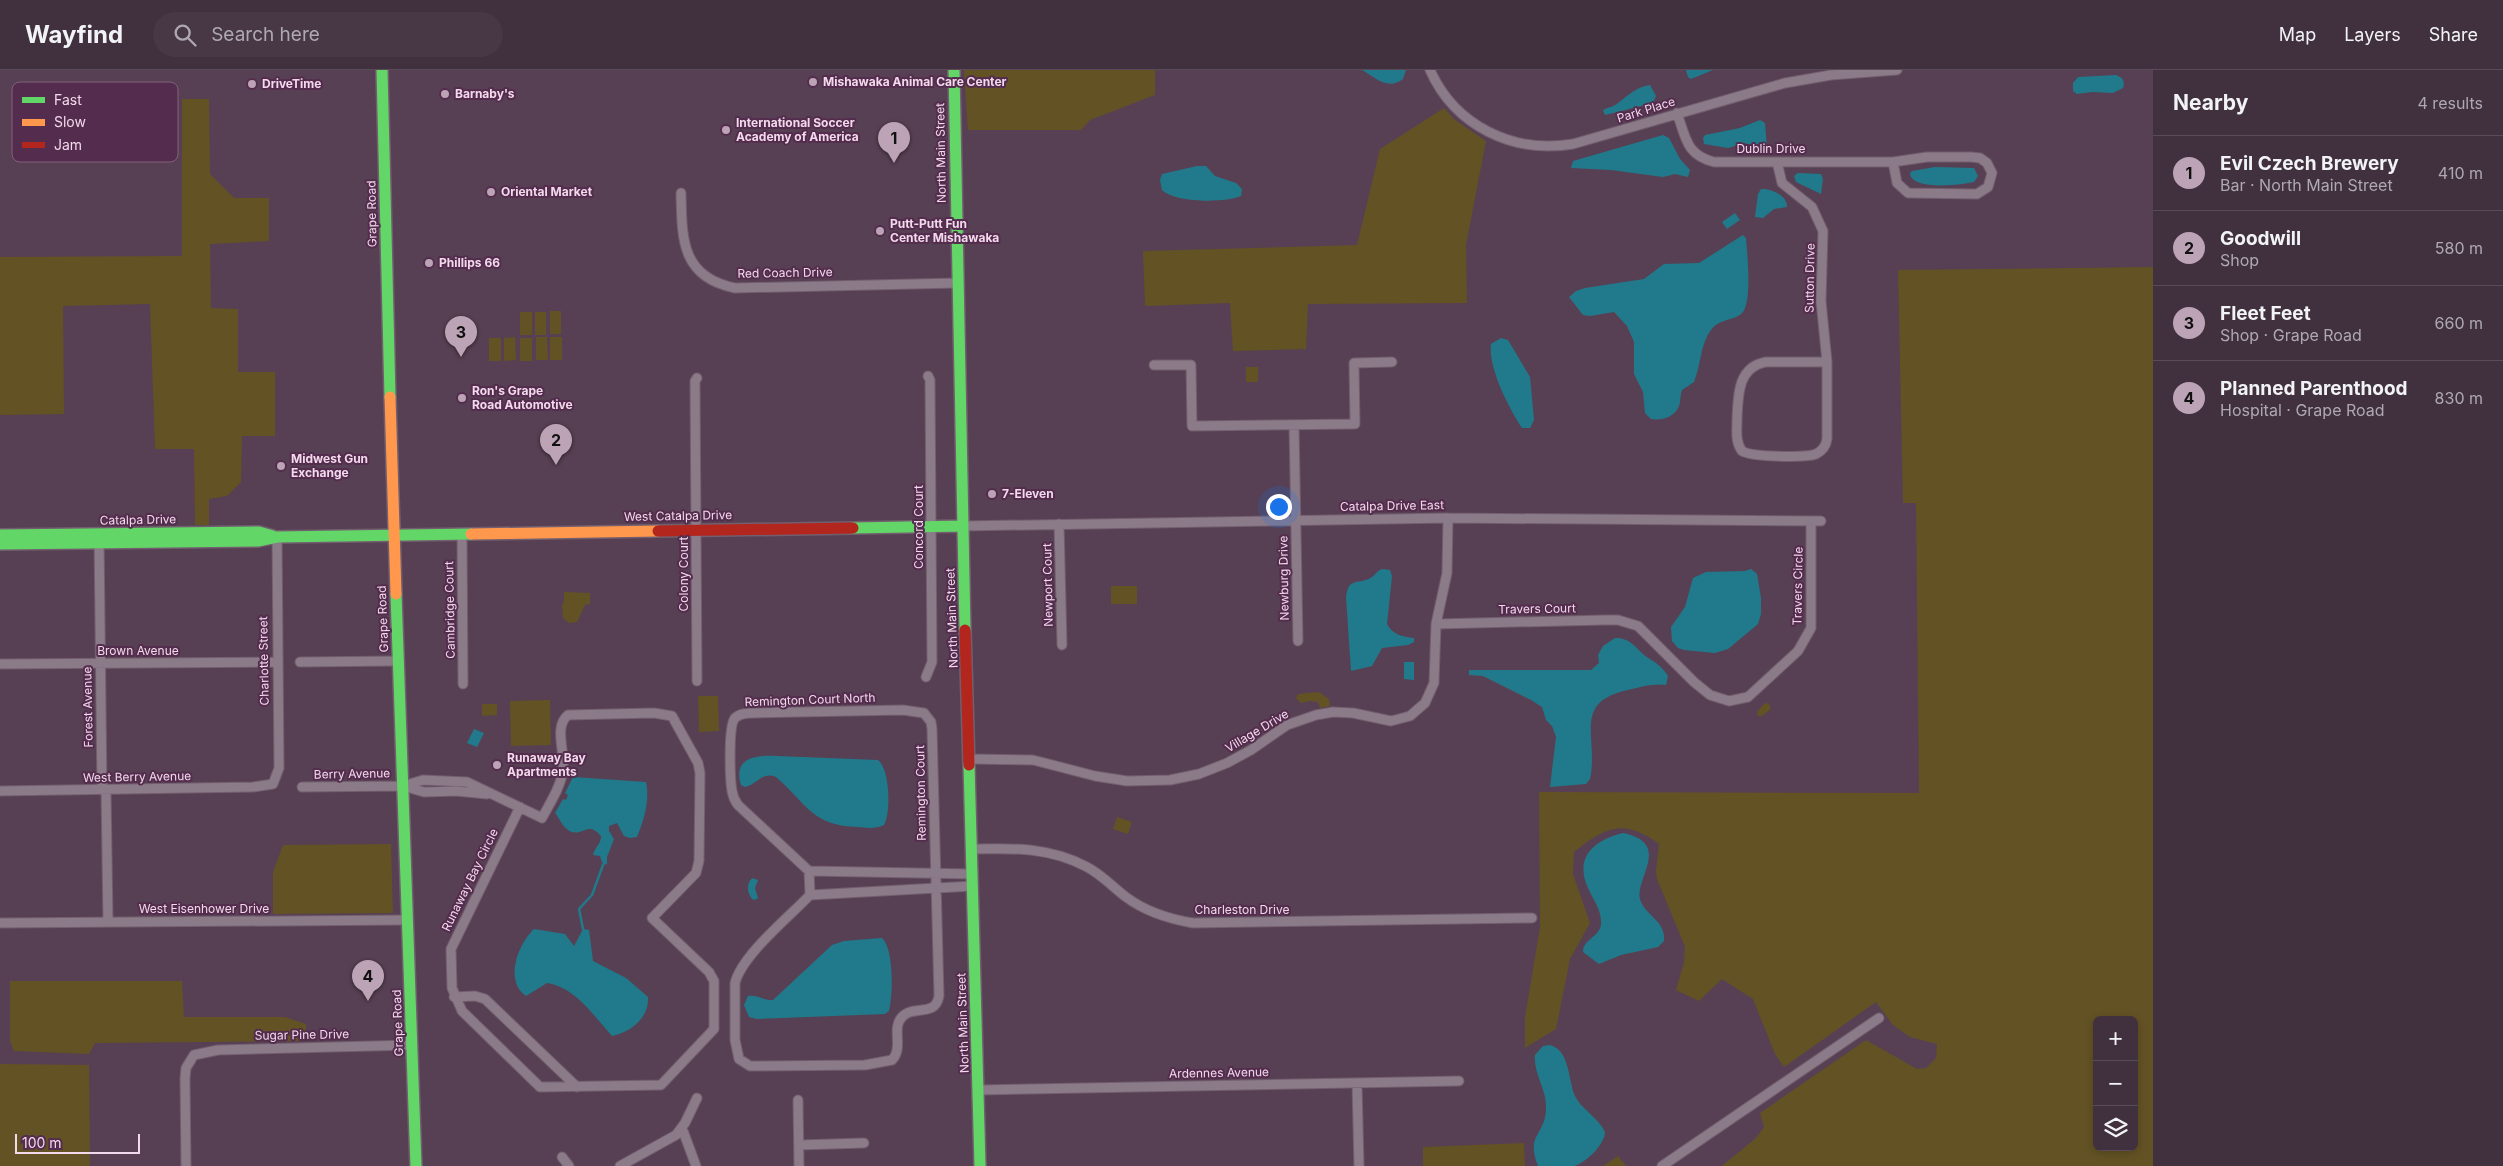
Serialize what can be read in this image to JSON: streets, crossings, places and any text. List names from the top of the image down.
{
  "streets": {
    "main road": [
      "North Main Street",
      "Grape Road",
      "West Catalpa Drive",
      "Catalpa Drive"
    ],
    "street": [
      "Park Place",
      "Dublin Drive",
      "Red Coach Drive",
      "Sutton Drive",
      "Catalpa Drive East",
      "Concord Court",
      "Colony Court",
      "Newburg Drive",
      "Newport Court",
      "Travers Circle",
      "Travers Court",
      "Cambridge Court",
      "Brown Avenue",
      "Charlotte Street",
      "Remington Court North",
      "Forest Avenue",
      "Village Drive",
      "Berry Avenue",
      "West Berry Avenue",
      "Remington Court",
      "Runaway Bay Circle",
      "West Eisenhower Drive",
      "Charleston Drive",
      "Sugar Pine Drive",
      "Ardennes Avenue"
    ]
  },
  "crossings": [
    ["Park Place", "Dublin Drive"],
    ["Dublin Drive", "Sutton Drive"],
    ["North Main Street", "Red Coach Drive"],
    ["North Main Street", "Catalpa Drive East"],
    ["North Main Street", "West Catalpa Drive"],
    ["North Main Street", "Village Drive"],
    ["North Main Street", "Charleston Drive"],
    ["North Main Street", "Ardennes Avenue"],
    ["Grape Road", "West Catalpa Drive"],
    ["Grape Road", "Catalpa Drive"],
    ["Grape Road", "Berry Avenue"],
    ["Grape Road", "West Eisenhower Drive"],
    ["Grape Road", "Sugar Pine Drive"],
    ["Catalpa Drive East", "West Catalpa Drive"],
    ["Catalpa Drive East", "Newburg Drive"],
    ["Catalpa Drive East", "Newport Court"],
    ["Catalpa Drive East", "Travers Circle"],
    ["Catalpa Drive East", "Village Drive"],
    ["West Catalpa Drive", "Catalpa Drive"],
    ["West Catalpa Drive", "Concord Court"],
    ["West Catalpa Drive", "Colony Court"],
    ["West Catalpa Drive", "Cambridge Court"],
    ["Catalpa Drive", "Charlotte Street"],
    ["Catalpa Drive", "Forest Avenue"],
    ["Travers Circle", "Travers Court"],
    ["Travers Court", "Village Drive"],
    ["Brown Avenue", "Charlotte Street"],
    ["Brown Avenue", "Forest Avenue"],
    ["Charlotte Street", "West Berry Avenue"],
    ["Remington Court North", "Remington Court"],
    ["Forest Avenue", "West Berry Avenue"],
    ["Forest Avenue", "West Eisenhower Drive"]
  ],
  "places": [
    "Mishawaka Animal Care Center",
    "DriveTime",
    "Barnaby's",
    "International Soccer Academy of America",
    "Oriental Market",
    "Putt-Putt Fun Center Mishawaka",
    "Phillips 66",
    "Ron's Grape Road Automotive",
    "Midwest Gun Exchange",
    "7-Eleven",
    "Runaway Bay Apartments"
  ],
  "legend": ["Fast", "Slow", "Jam"],
  "scale_bar": "100 m",
  "page": {
    "header": "Wayfind",
    "search": "Search here",
    "nav": ["Map", "Layers", "Share"],
    "heading": ["Nearby", "4 results"],
    "pins": [
      "1",
      "3",
      "2",
      "4"
    ],
    "list": [
      {
        "mark": "1",
        "name": "Evil Czech Brewery",
        "note": "Bar · North Main Street",
        "value": "410 m"
      },
      {
        "mark": "2",
        "name": "Goodwill",
        "note": "Shop",
        "value": "580 m"
      },
      {
        "mark": "3",
        "name": "Fleet Feet",
        "note": "Shop · Grape Road",
        "value": "660 m"
      },
      {
        "mark": "4",
        "name": "Planned Parenthood",
        "note": "Hospital · Grape Road",
        "value": "830 m"
      }
    ],
    "map_buttons": ["+", "−"],
    "scale": "100 m"
  }
}
